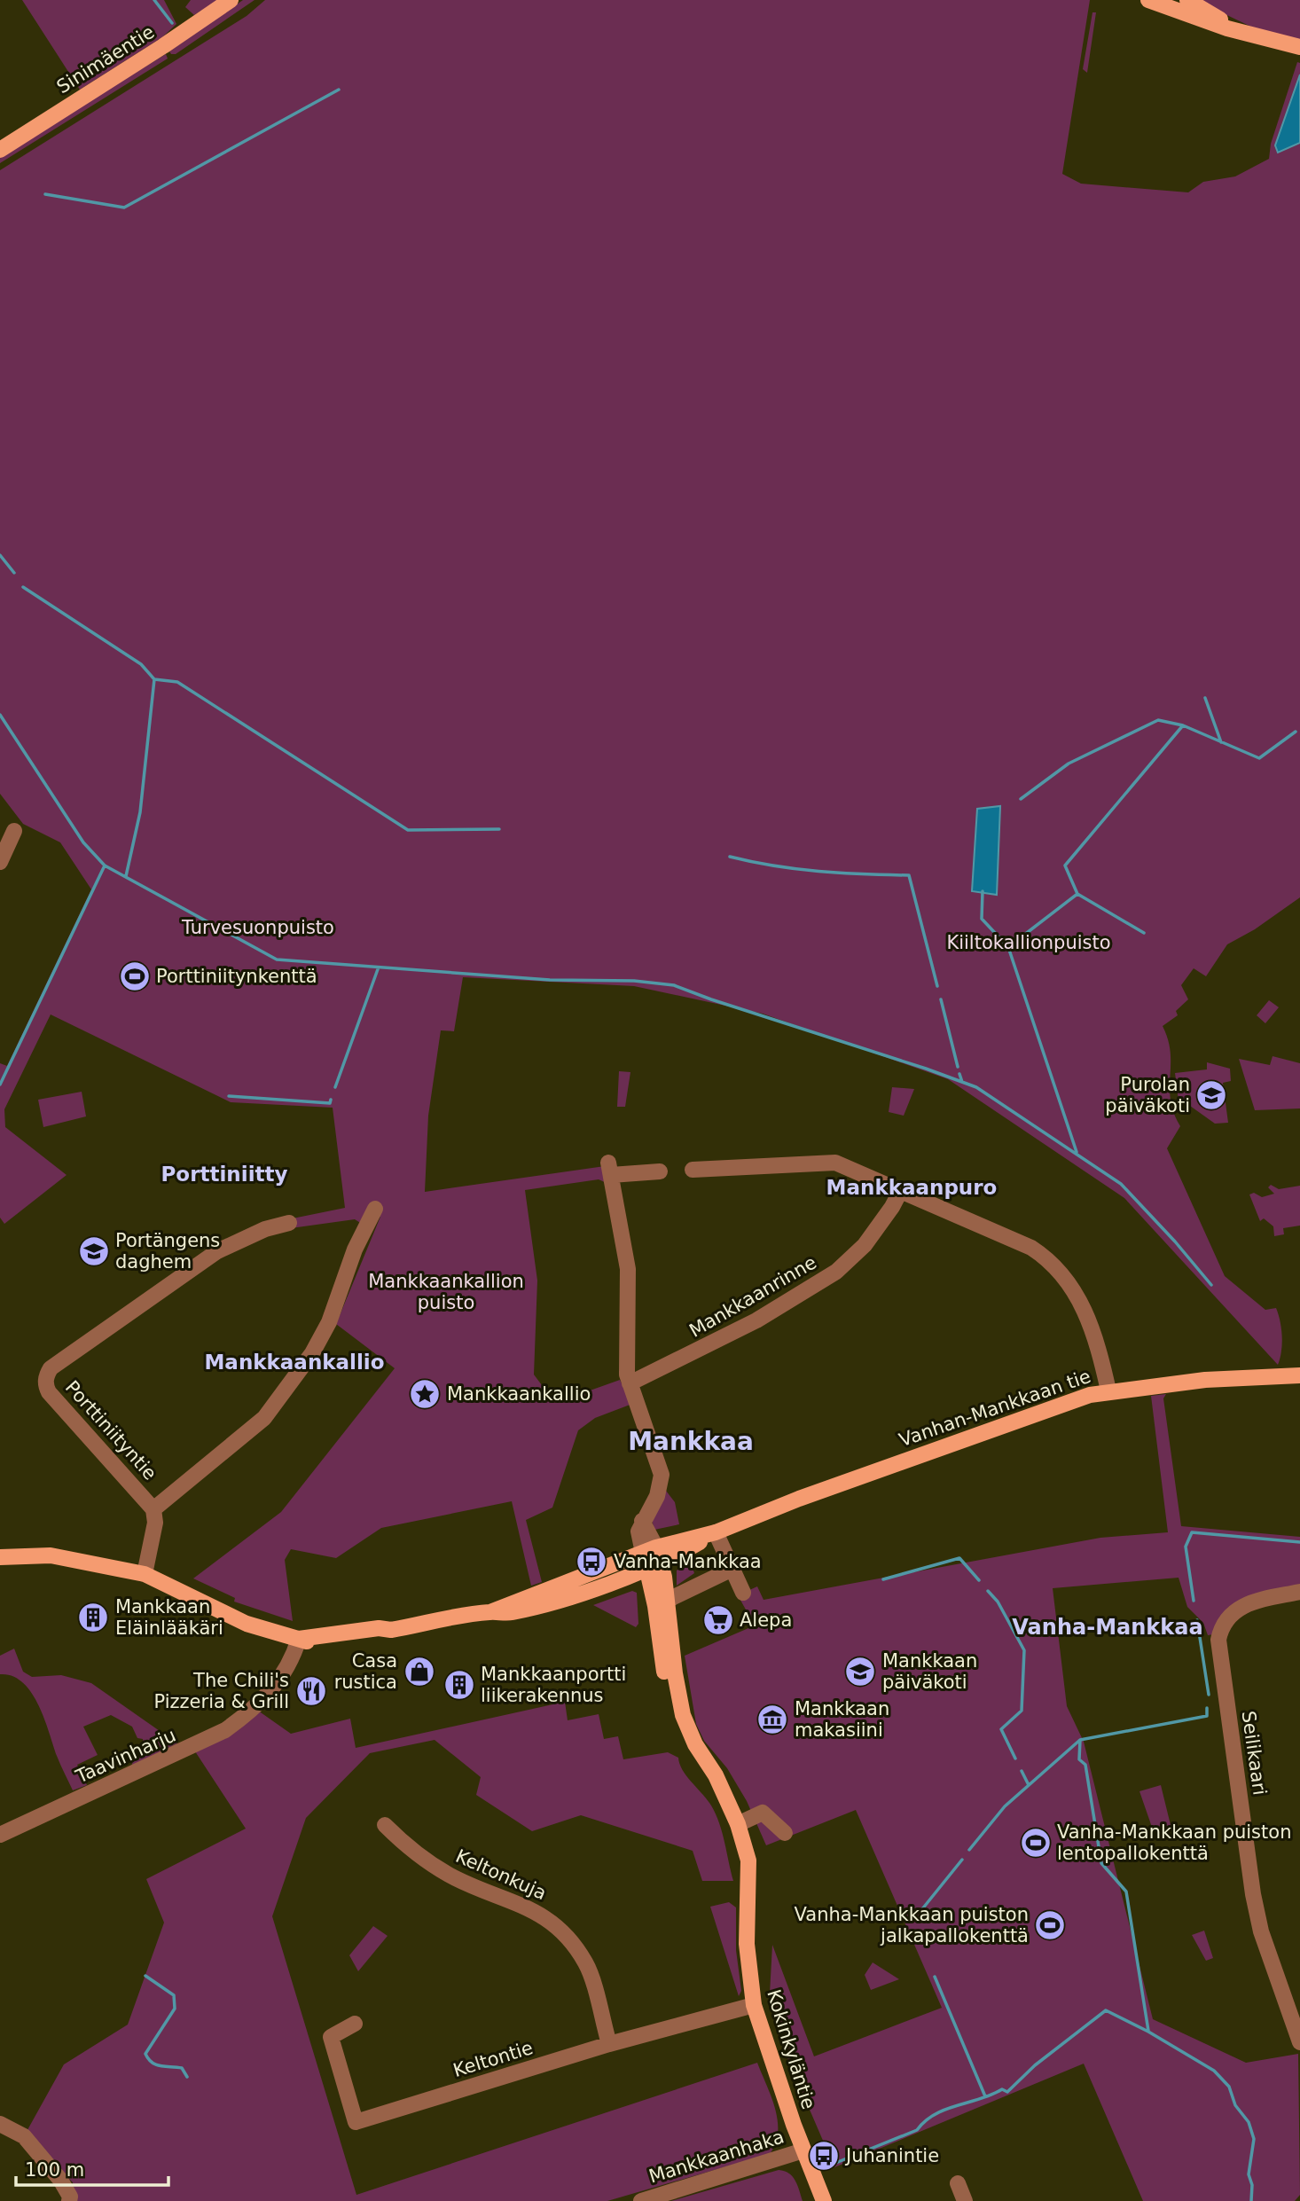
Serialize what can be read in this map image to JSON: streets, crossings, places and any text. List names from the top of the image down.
{
  "streets": {
    "main road": ["Sinimäentie", "Vanhan-Mankkaan tie", "Kokinkyläntie"],
    "street": [
      "Mankkaanrinne",
      "Porttiniityntie",
      "Seilikaari",
      "Taavinharju",
      "Keltonkuja",
      "Keltontie",
      "Mankkaanhaka"
    ]
  },
  "crossings": [
    ["Vanhan-Mankkaan tie", "Taavinharju"],
    ["Vanhan-Mankkaan tie", "Kokinkyläntie"],
    ["Keltonkuja", "Keltontie"],
    ["Kokinkyläntie", "Keltontie"],
    ["Kokinkyläntie", "Mankkaanhaka"]
  ],
  "districts": [
    "Porttiniitty",
    "Mankkaanpuro",
    "Mankkaankallio",
    "Mankkaa",
    "Vanha-Mankkaa"
  ],
  "parks": ["Turvesuonpuisto", "Kiiltokallionpuisto", "Mankkaankallion puisto"],
  "places": {
    "sports": ["Porttiniitynkenttä", "Vanha-Mankkaan puiston lentopallokenttä", "Vanha-Mankkaan puiston jalkapallokenttä"],
    "school or university": ["Purolan päiväkoti", "Portängens daghem", "Mankkaan päiväkoti"],
    "place": ["Mankkaankallio"],
    "bus stop": ["Vanha-Mankkaa", "Juhanintie"],
    "building": ["Mankkaan Eläinlääkäri", "Mankkaanportti liikerakennus"],
    "supermarket": ["Alepa"],
    "shop": ["Casa rustica"],
    "restaurant": ["The Chili's Pizzeria & Grill"],
    "museum": ["Mankkaan makasiini"]
  },
  "scale_bar": "100 m"
}
